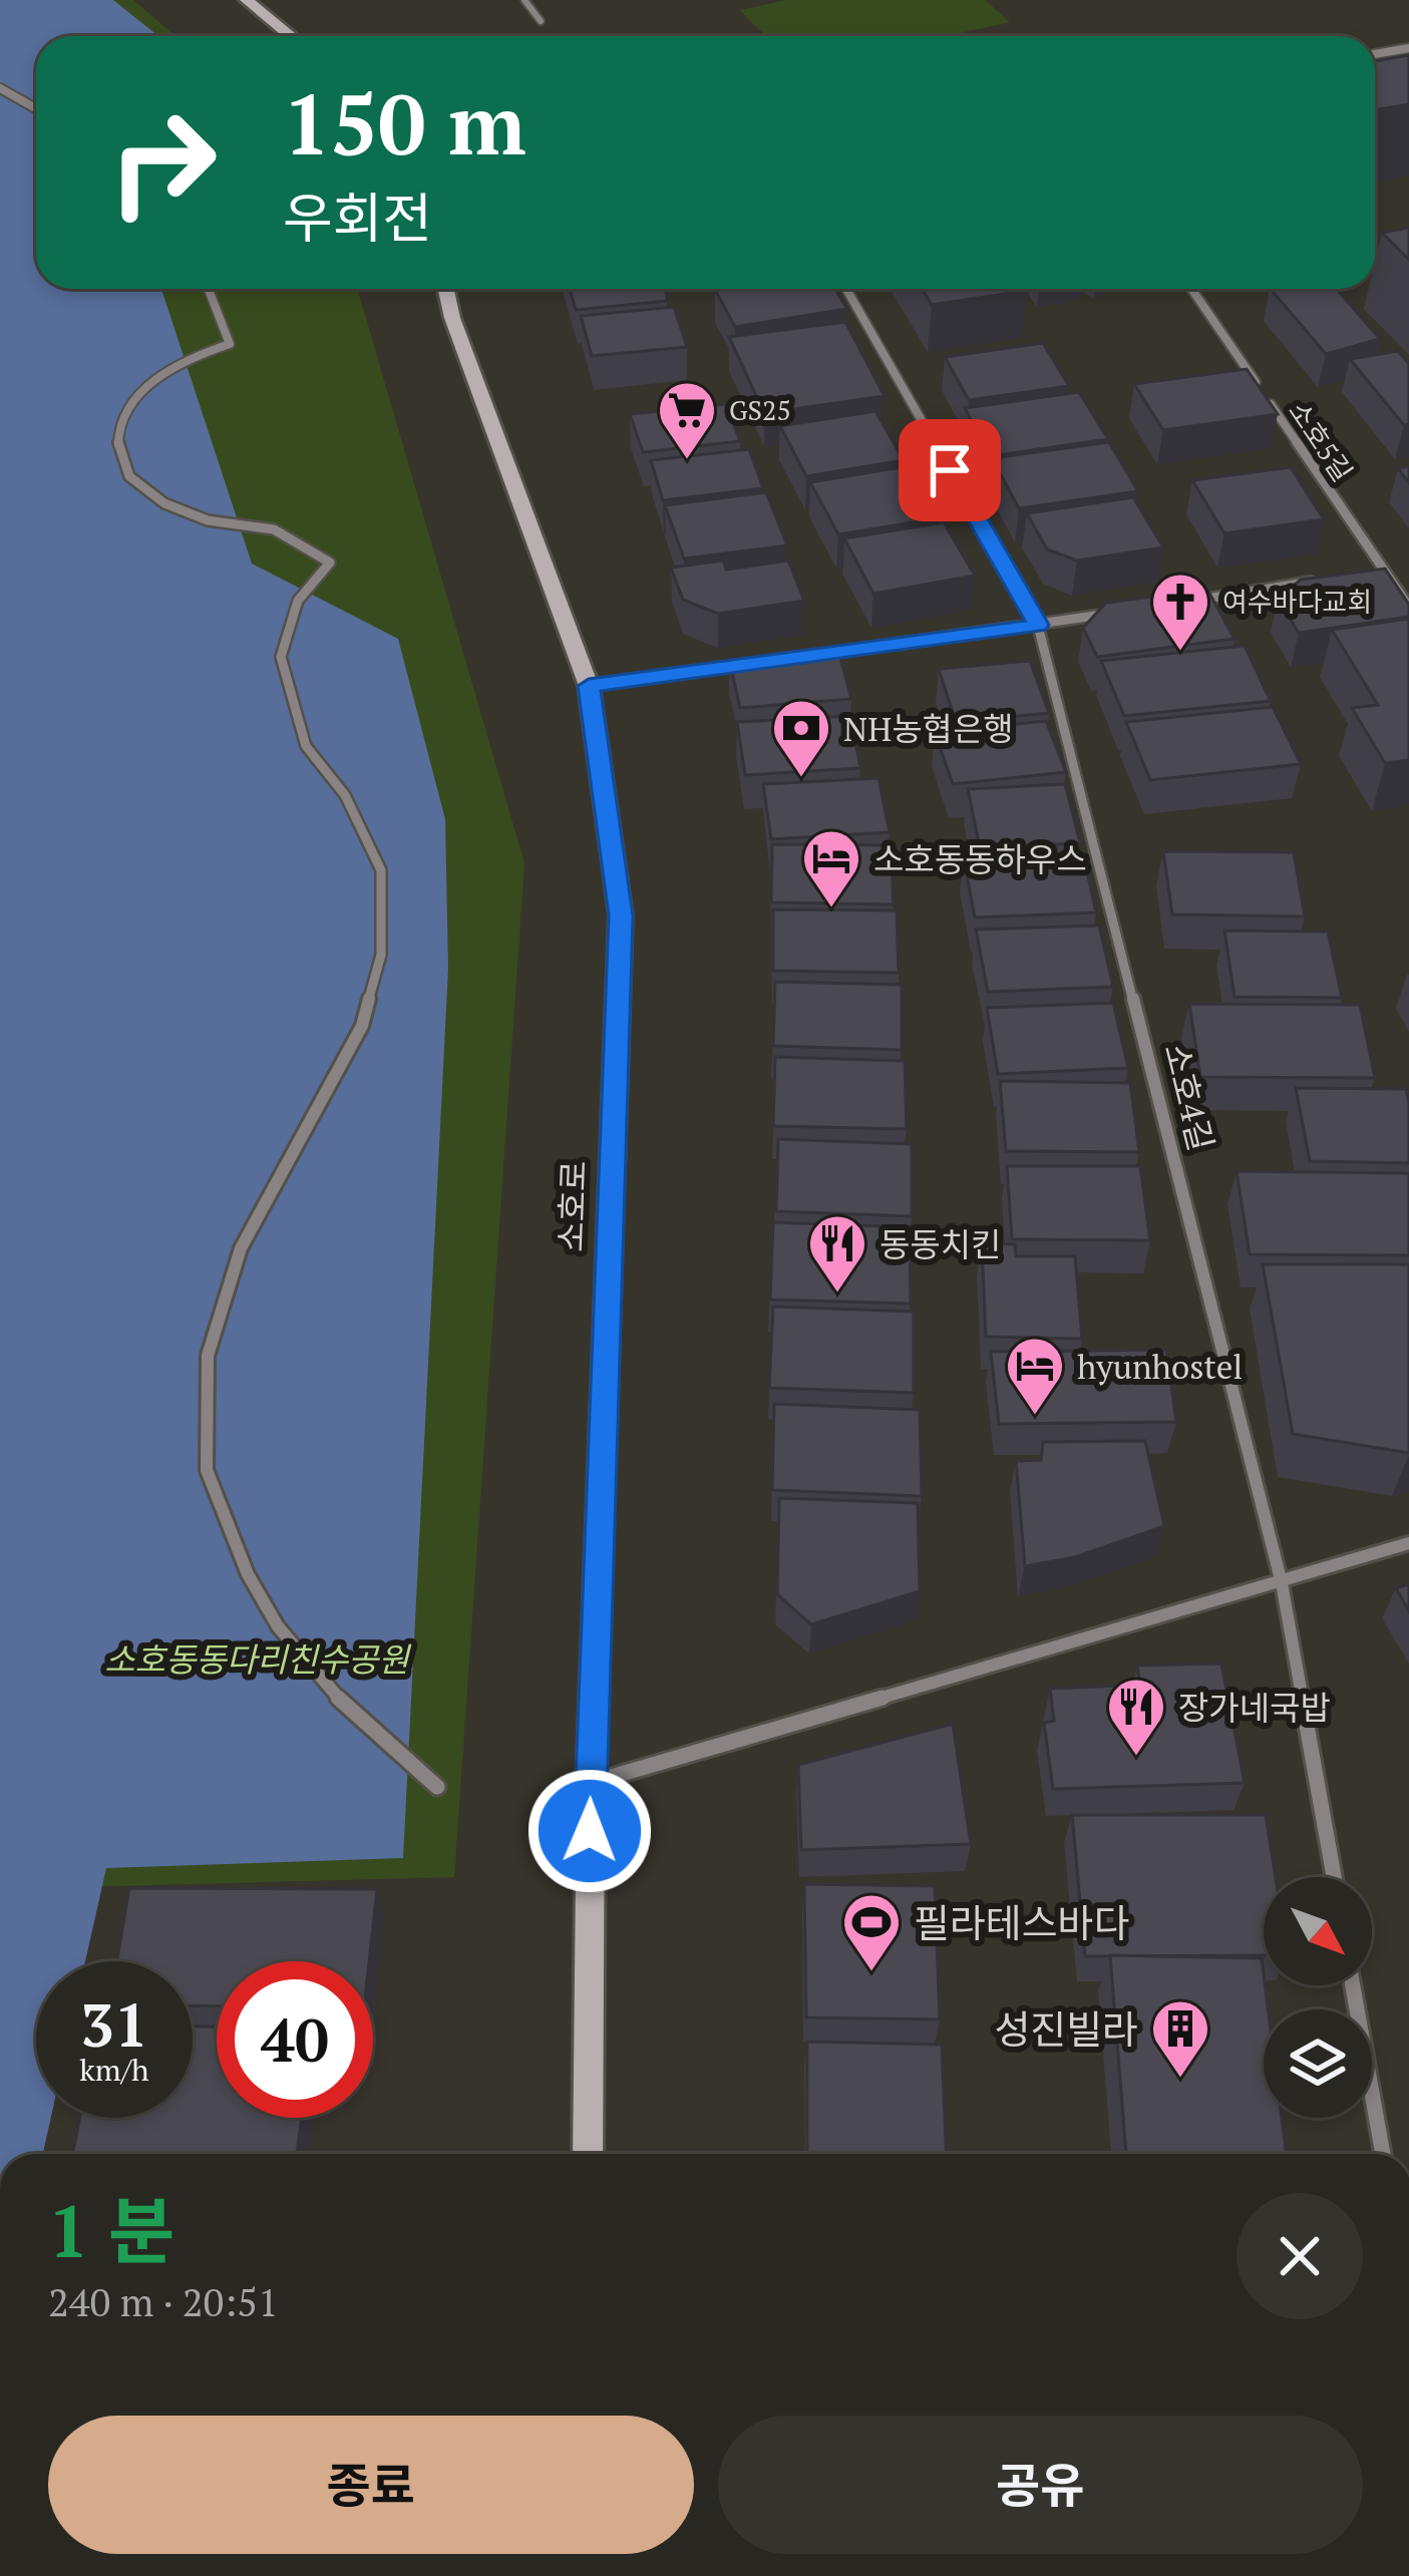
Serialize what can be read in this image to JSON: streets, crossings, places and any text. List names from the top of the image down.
{
  "streets": {
    "street": ["소호5길", "소호4길", "소호로"]
  },
  "parks": ["소호동동다리친수공원"],
  "places": {
    "supermarket": ["GS25"],
    "church": ["여수바다교회"],
    "bank": ["NH농협은행"],
    "hotel": ["소호동동하우스", "hyunhostel"],
    "restaurant": ["동동치킨", "장가네국밥"],
    "sports": ["필라테스바다"],
    "building": ["성진빌라"]
  },
  "north": "bottom right",
  "page": {
    "turn": ["150 m", "우회전"],
    "speed": "31 km/h",
    "limit": "40",
    "heading": ["1 분", "240 m · 20:51"],
    "buttons": ["종료", "공유"]
  }
}
